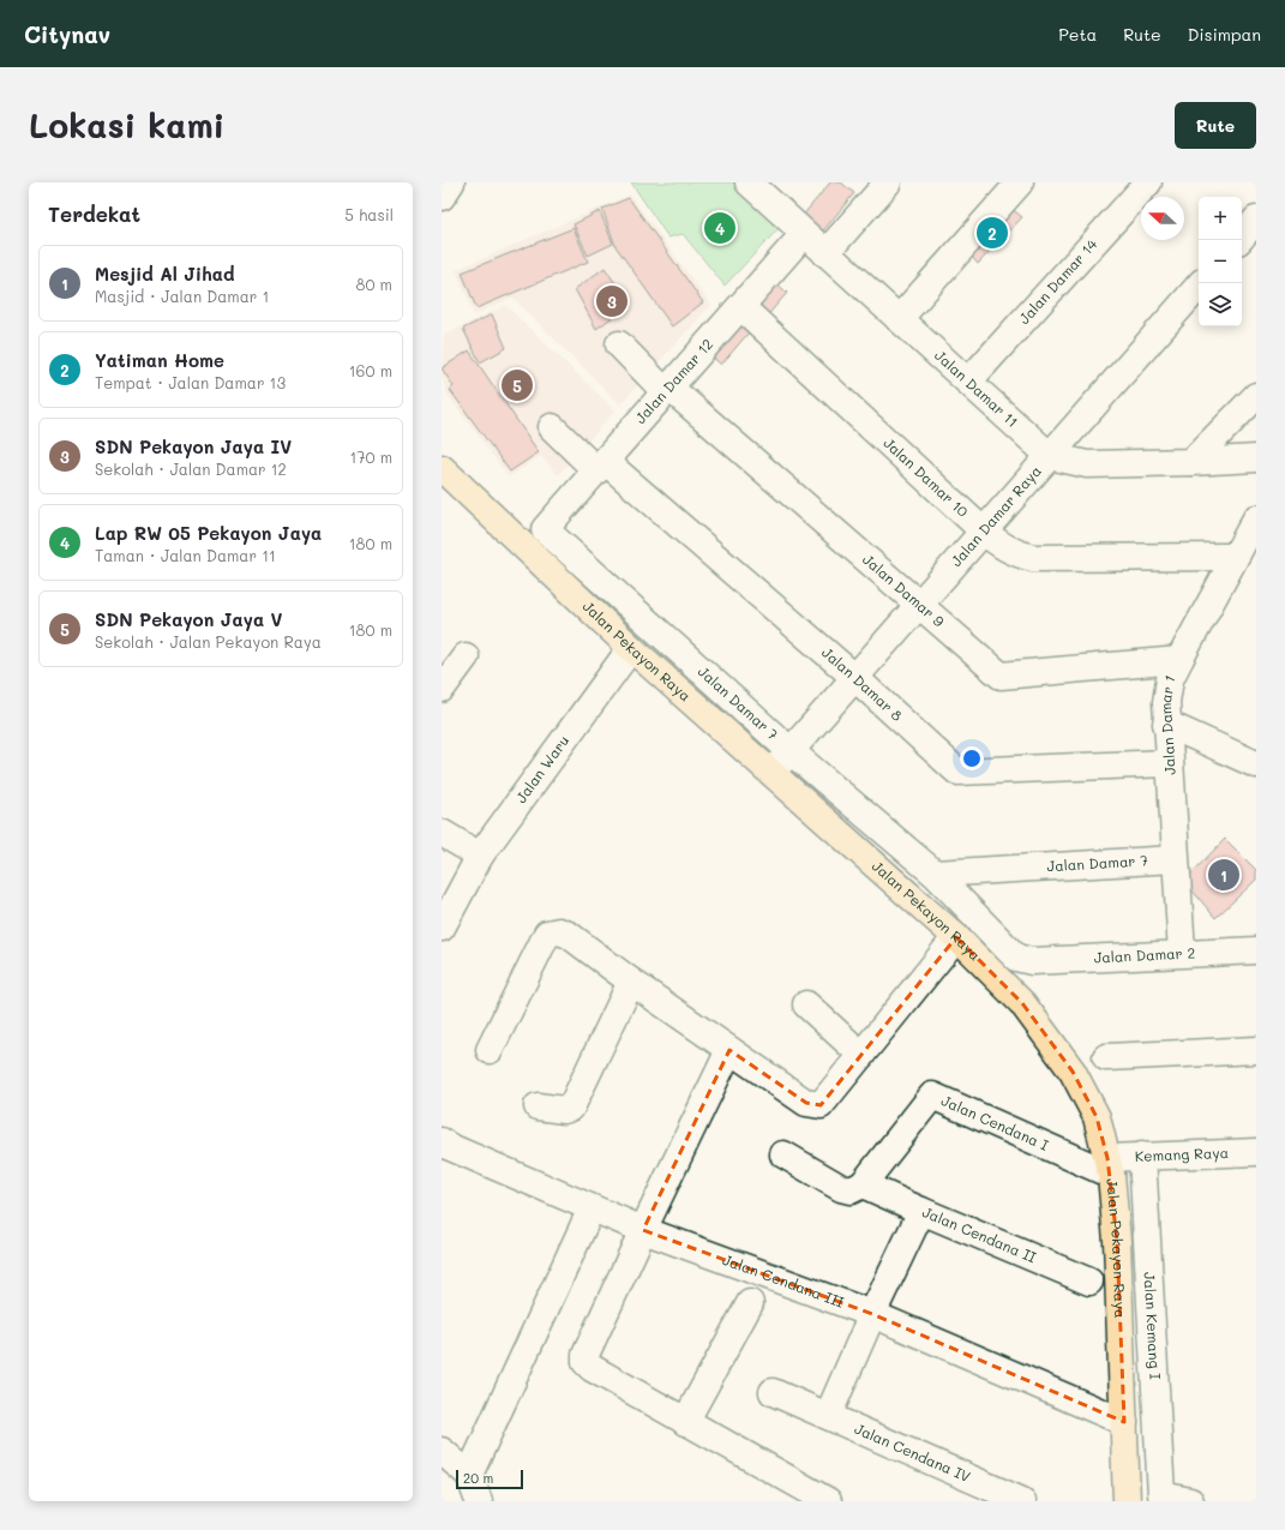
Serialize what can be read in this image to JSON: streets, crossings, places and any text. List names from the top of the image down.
{
  "streets": {
    "main road": ["Jalan Pekayon Raya"],
    "street": [
      "Jalan Damar 14",
      "Jalan Damar 12",
      "Jalan Damar 11",
      "Jalan Damar 10",
      "Jalan Damar Raya",
      "Jalan Damar 9",
      "Jalan Damar 8",
      "Jalan Damar 7",
      "Jalan Damar 1",
      "Jalan Waru",
      "Jalan Damar 2",
      "Jalan Cendana I",
      "Kemang Raya",
      "Jalan Cendana II",
      "Jalan Cendana III",
      "Jalan Kemang I",
      "Jalan Cendana IV"
    ]
  },
  "crossings": [
    ["Jalan Damar 14", "Jalan Damar 11"],
    ["Jalan Damar 12", "Jalan Damar 11"],
    ["Jalan Damar 12", "Jalan Damar 10"],
    ["Jalan Damar 12", "Jalan Damar 9"],
    ["Jalan Damar 12", "Jalan Damar 8"],
    ["Jalan Damar 12", "Jalan Damar 7"],
    ["Jalan Damar 11", "Jalan Damar Raya"],
    ["Jalan Damar 10", "Jalan Damar Raya"],
    ["Jalan Damar 10", "Jalan Damar 1"],
    ["Jalan Damar Raya", "Jalan Damar 9"],
    ["Jalan Damar Raya", "Jalan Pekayon Raya"],
    ["Jalan Damar Raya", "Jalan Damar 8"],
    ["Jalan Damar Raya", "Jalan Damar 7"],
    ["Jalan Damar 9", "Jalan Damar 1"],
    ["Jalan Pekayon Raya", "Jalan Waru"],
    ["Jalan Pekayon Raya", "Jalan Cendana I"],
    ["Jalan Pekayon Raya", "Kemang Raya"],
    ["Jalan Pekayon Raya", "Jalan Cendana III"],
    ["Jalan Damar 8", "Jalan Damar 1"],
    ["Jalan Damar 7", "Jalan Damar 1"],
    ["Jalan Damar 7", "Jalan Damar 2"],
    ["Jalan Damar 1", "Jalan Damar 2"],
    ["Jalan Cendana I", "Kemang Raya"],
    ["Kemang Raya", "Jalan Kemang I"],
    ["Jalan Cendana II", "Jalan Cendana III"]
  ],
  "scale_bar": "20 m",
  "north": "left",
  "page": {
    "header": "Citynav",
    "nav": ["Peta", "Rute", "Disimpan"],
    "buttons": "Rute",
    "title": "Lokasi kami",
    "heading": ["Terdekat", "5 hasil"],
    "map_buttons": ["+", "−"],
    "pins": [
      "4",
      "2",
      "3",
      "5",
      "1"
    ],
    "list": [
      {
        "mark": "1",
        "name": "Mesjid Al Jihad",
        "note": "Masjid · Jalan Damar 1",
        "value": "80 m"
      },
      {
        "mark": "2",
        "name": "Yatiman Home",
        "note": "Tempat · Jalan Damar 13",
        "value": "160 m"
      },
      {
        "mark": "3",
        "name": "SDN Pekayon Jaya IV",
        "note": "Sekolah · Jalan Damar 12",
        "value": "170 m"
      },
      {
        "mark": "4",
        "name": "Lap RW 05 Pekayon Jaya",
        "note": "Taman · Jalan Damar 11",
        "value": "180 m"
      },
      {
        "mark": "5",
        "name": "SDN Pekayon Jaya V",
        "note": "Sekolah · Jalan Pekayon Raya",
        "value": "180 m"
      }
    ],
    "scale": "20 m"
  }
}
